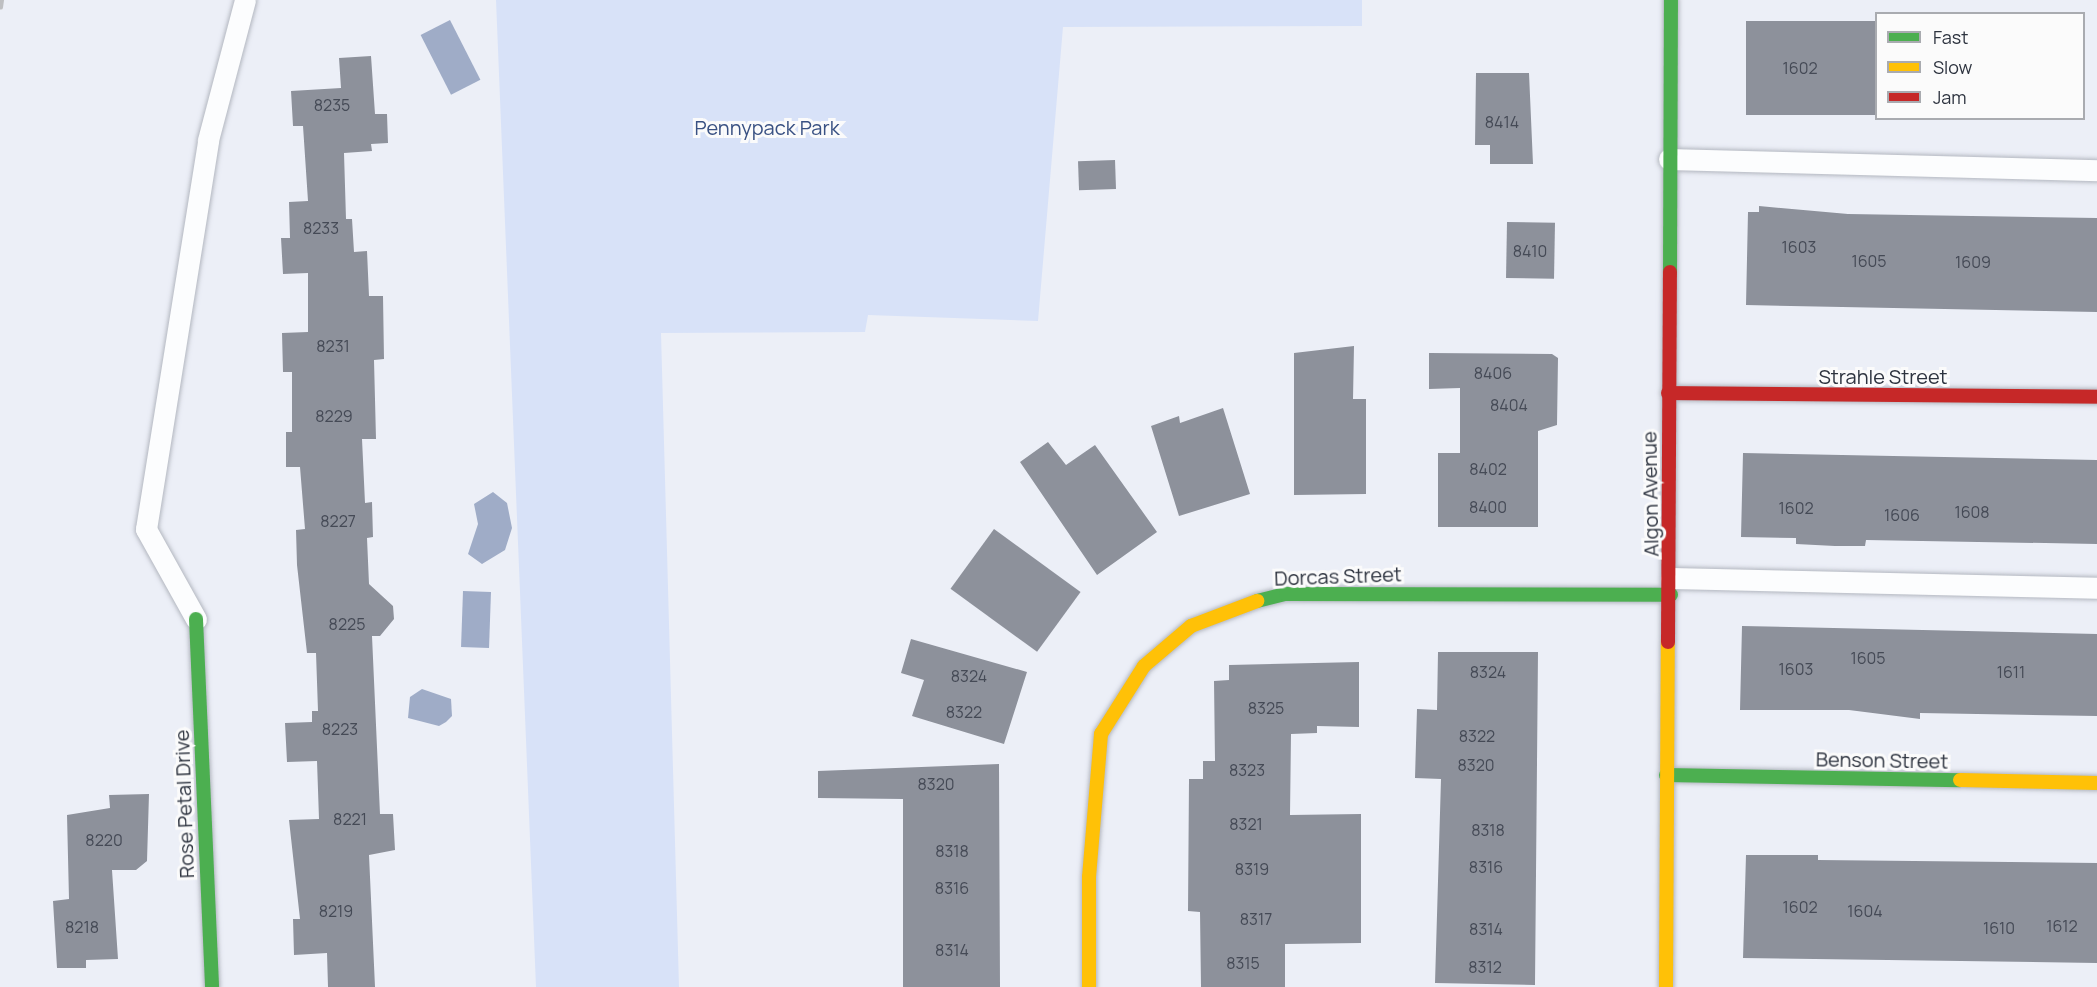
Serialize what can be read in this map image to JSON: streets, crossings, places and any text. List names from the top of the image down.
{
  "streets": {
    "street": [
      "Strahle Street",
      "Algon Avenue",
      "Dorcas Street",
      "Benson Street",
      "Rose Petal Drive"
    ]
  },
  "crossings": [
    ["Strahle Street", "Algon Avenue"],
    ["Algon Avenue", "Dorcas Street"],
    ["Algon Avenue", "Benson Street"]
  ],
  "parks": ["Pennypack Park"],
  "house_numbers": [
    "1602",
    "8235",
    "8414",
    "8233",
    "1603",
    "8410",
    "1605",
    "1609",
    "8231",
    "8406",
    "8404",
    "8229",
    "8402",
    "8400",
    "1602",
    "1608",
    "1606",
    "8227",
    "8225",
    "1605",
    "1603",
    "8324",
    "1611",
    "8324",
    "8325",
    "8322",
    "8223",
    "8322",
    "8320",
    "8323",
    "8320",
    "8221",
    "8321",
    "8318",
    "8220",
    "8318",
    "8316",
    "8319",
    "8316",
    "1602",
    "8219",
    "1604",
    "8317",
    "1612",
    "8218",
    "1610",
    "8314",
    "8314",
    "8315",
    "8312"
  ],
  "legend": ["Fast", "Slow", "Jam"]
}
